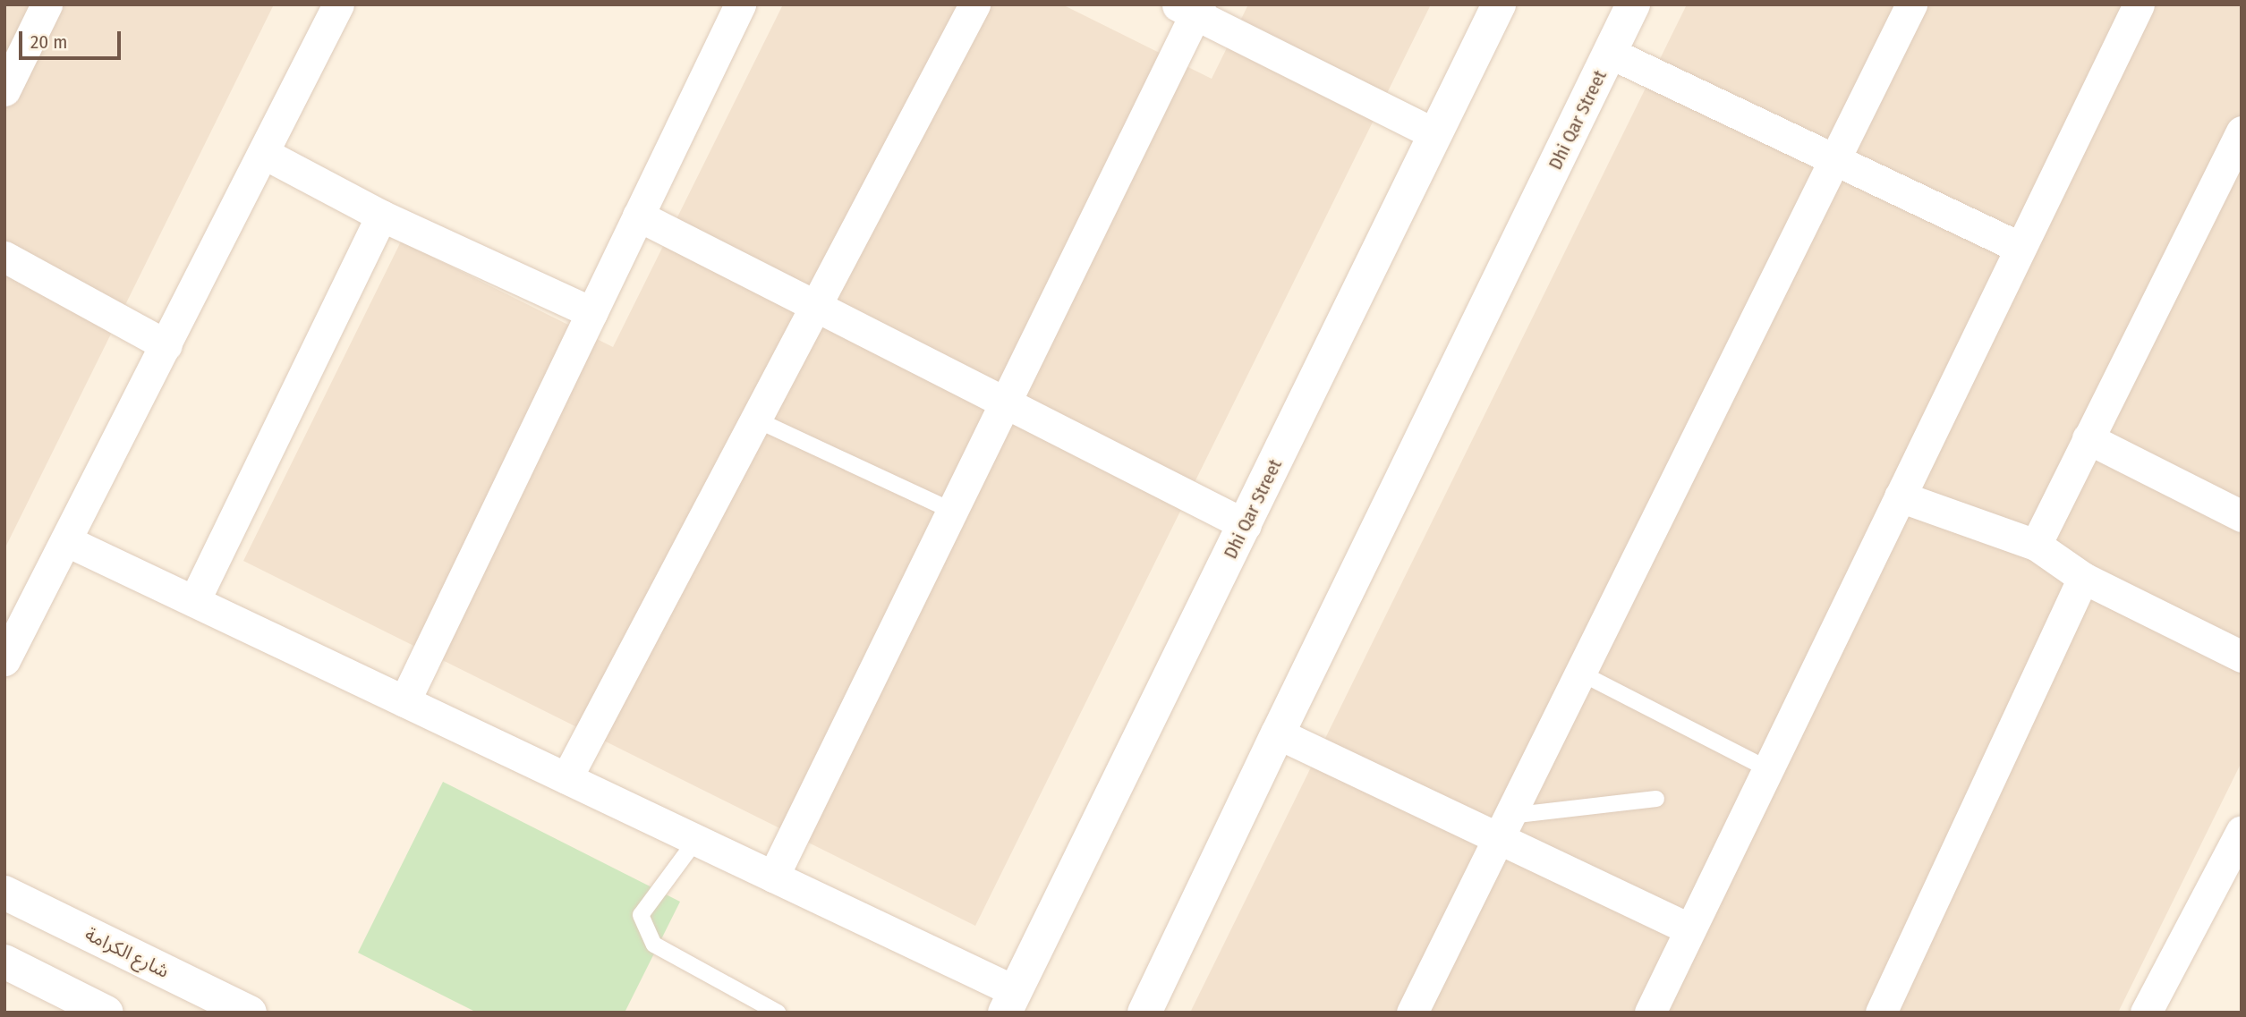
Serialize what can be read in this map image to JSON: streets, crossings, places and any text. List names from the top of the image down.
{
  "streets": {
    "street": ["Dhi Qar Street", "شارع الكرامة"]
  },
  "scale_bar": "20 m"
}
